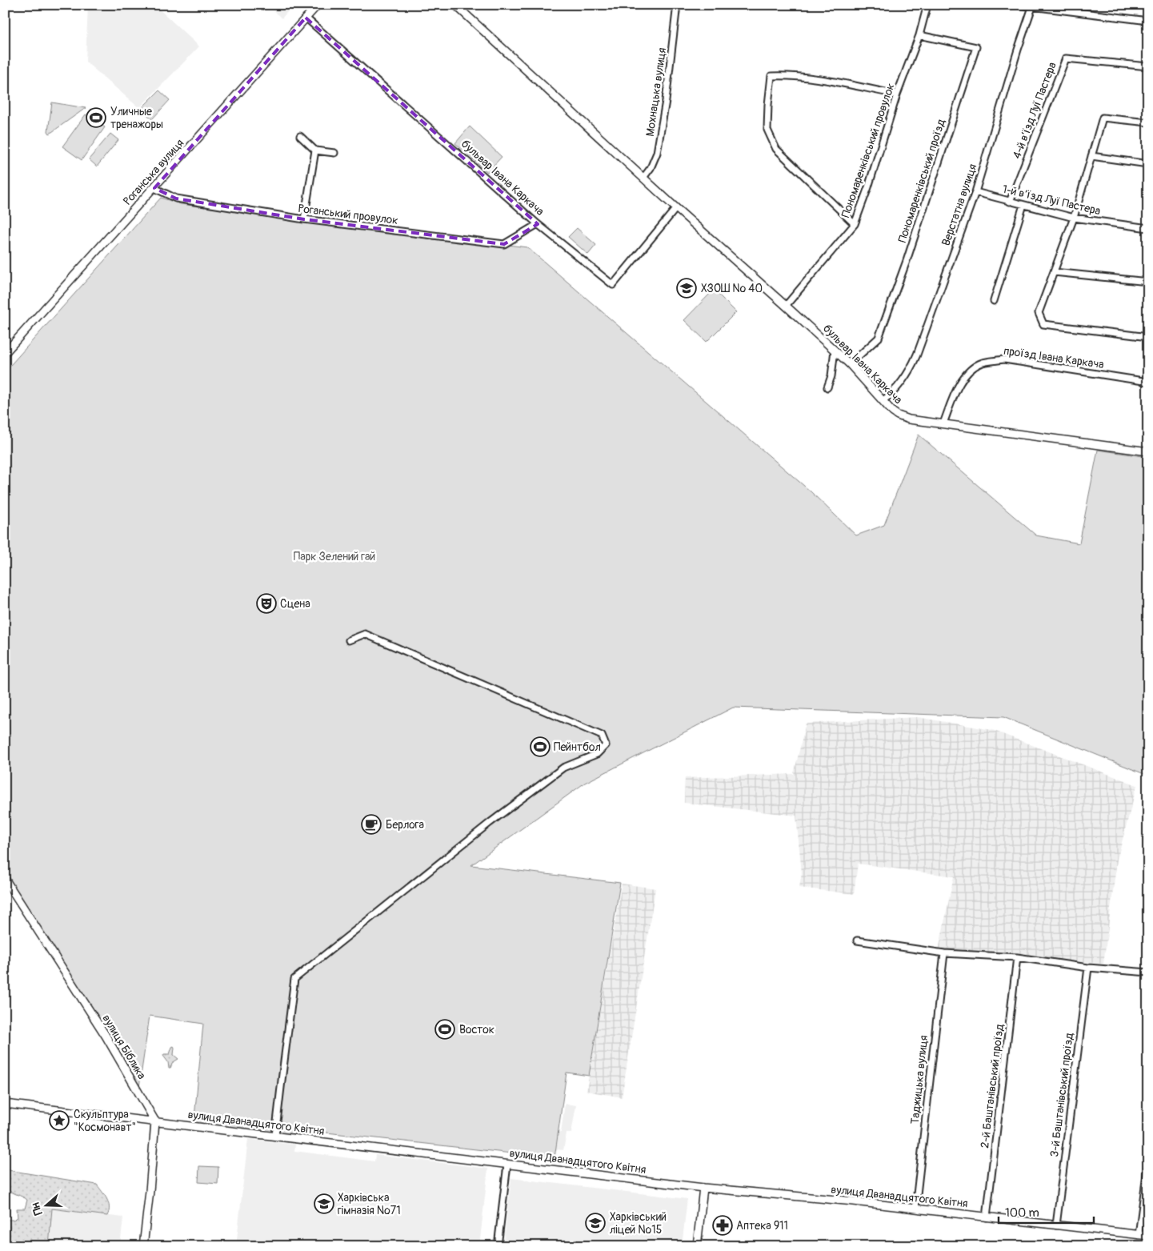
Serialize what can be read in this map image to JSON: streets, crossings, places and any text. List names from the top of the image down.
{
  "streets": {
    "street": [
      "Мохнацька вулиця",
      "4-й в’їзд Луї Пастера",
      "Пономаренківський провулок",
      "Роганська вулиця",
      "бульвар Івана Каркача",
      "Пономаренківський проїзд",
      "1-й в’їзд Луї Пастера",
      "Верстатна вулиця",
      "Роганський провулок",
      "проїзд Івана Каркача",
      "вулиця Біблика",
      "Таджицька вулиця",
      "2-й Баштанівський проїзд",
      "3-й Баштанівський проїзд",
      "вулиця Дванадцятого Квітня"
    ]
  },
  "crossings": [
    ["Мохнацька вулиця", "бульвар Івана Каркача"],
    ["4-й в’їзд Луї Пастера", "1-й в’їзд Луї Пастера"],
    ["Пономаренківський провулок", "бульвар Івана Каркача"],
    ["Пономаренківський провулок", "Пономаренківський проїзд"],
    ["Роганська вулиця", "бульвар Івана Каркача"],
    ["Роганська вулиця", "Роганський провулок"],
    ["бульвар Івана Каркача", "Пономаренківський проїзд"],
    ["бульвар Івана Каркача", "Верстатна вулиця"],
    ["бульвар Івана Каркача", "Роганський провулок"],
    ["бульвар Івана Каркача", "проїзд Івана Каркача"],
    ["1-й в’їзд Луї Пастера", "Верстатна вулиця"],
    ["вулиця Біблика", "вулиця Дванадцятого Квітня"],
    ["Таджицька вулиця", "вулиця Дванадцятого Квітня"],
    ["2-й Баштанівський проїзд", "вулиця Дванадцятого Квітня"],
    ["3-й Баштанівський проїзд", "вулиця Дванадцятого Квітня"]
  ],
  "parks": ["Парк Зелений гай"],
  "places": {
    "sports": ["Уличные тренажоры", "Пейнтбол", "Восток"],
    "school or university": ["ХЗОШ № 40", "Харківська гімназія №71", "Харківський ліцей №15"],
    "theatre": ["Сцена"],
    "cafe": ["Берлога"],
    "place": ["Скульптура \"Космонавт\""],
    "pharmacy": ["Аптека 911"]
  },
  "scale_bar": "100 m",
  "north": "left"
}
